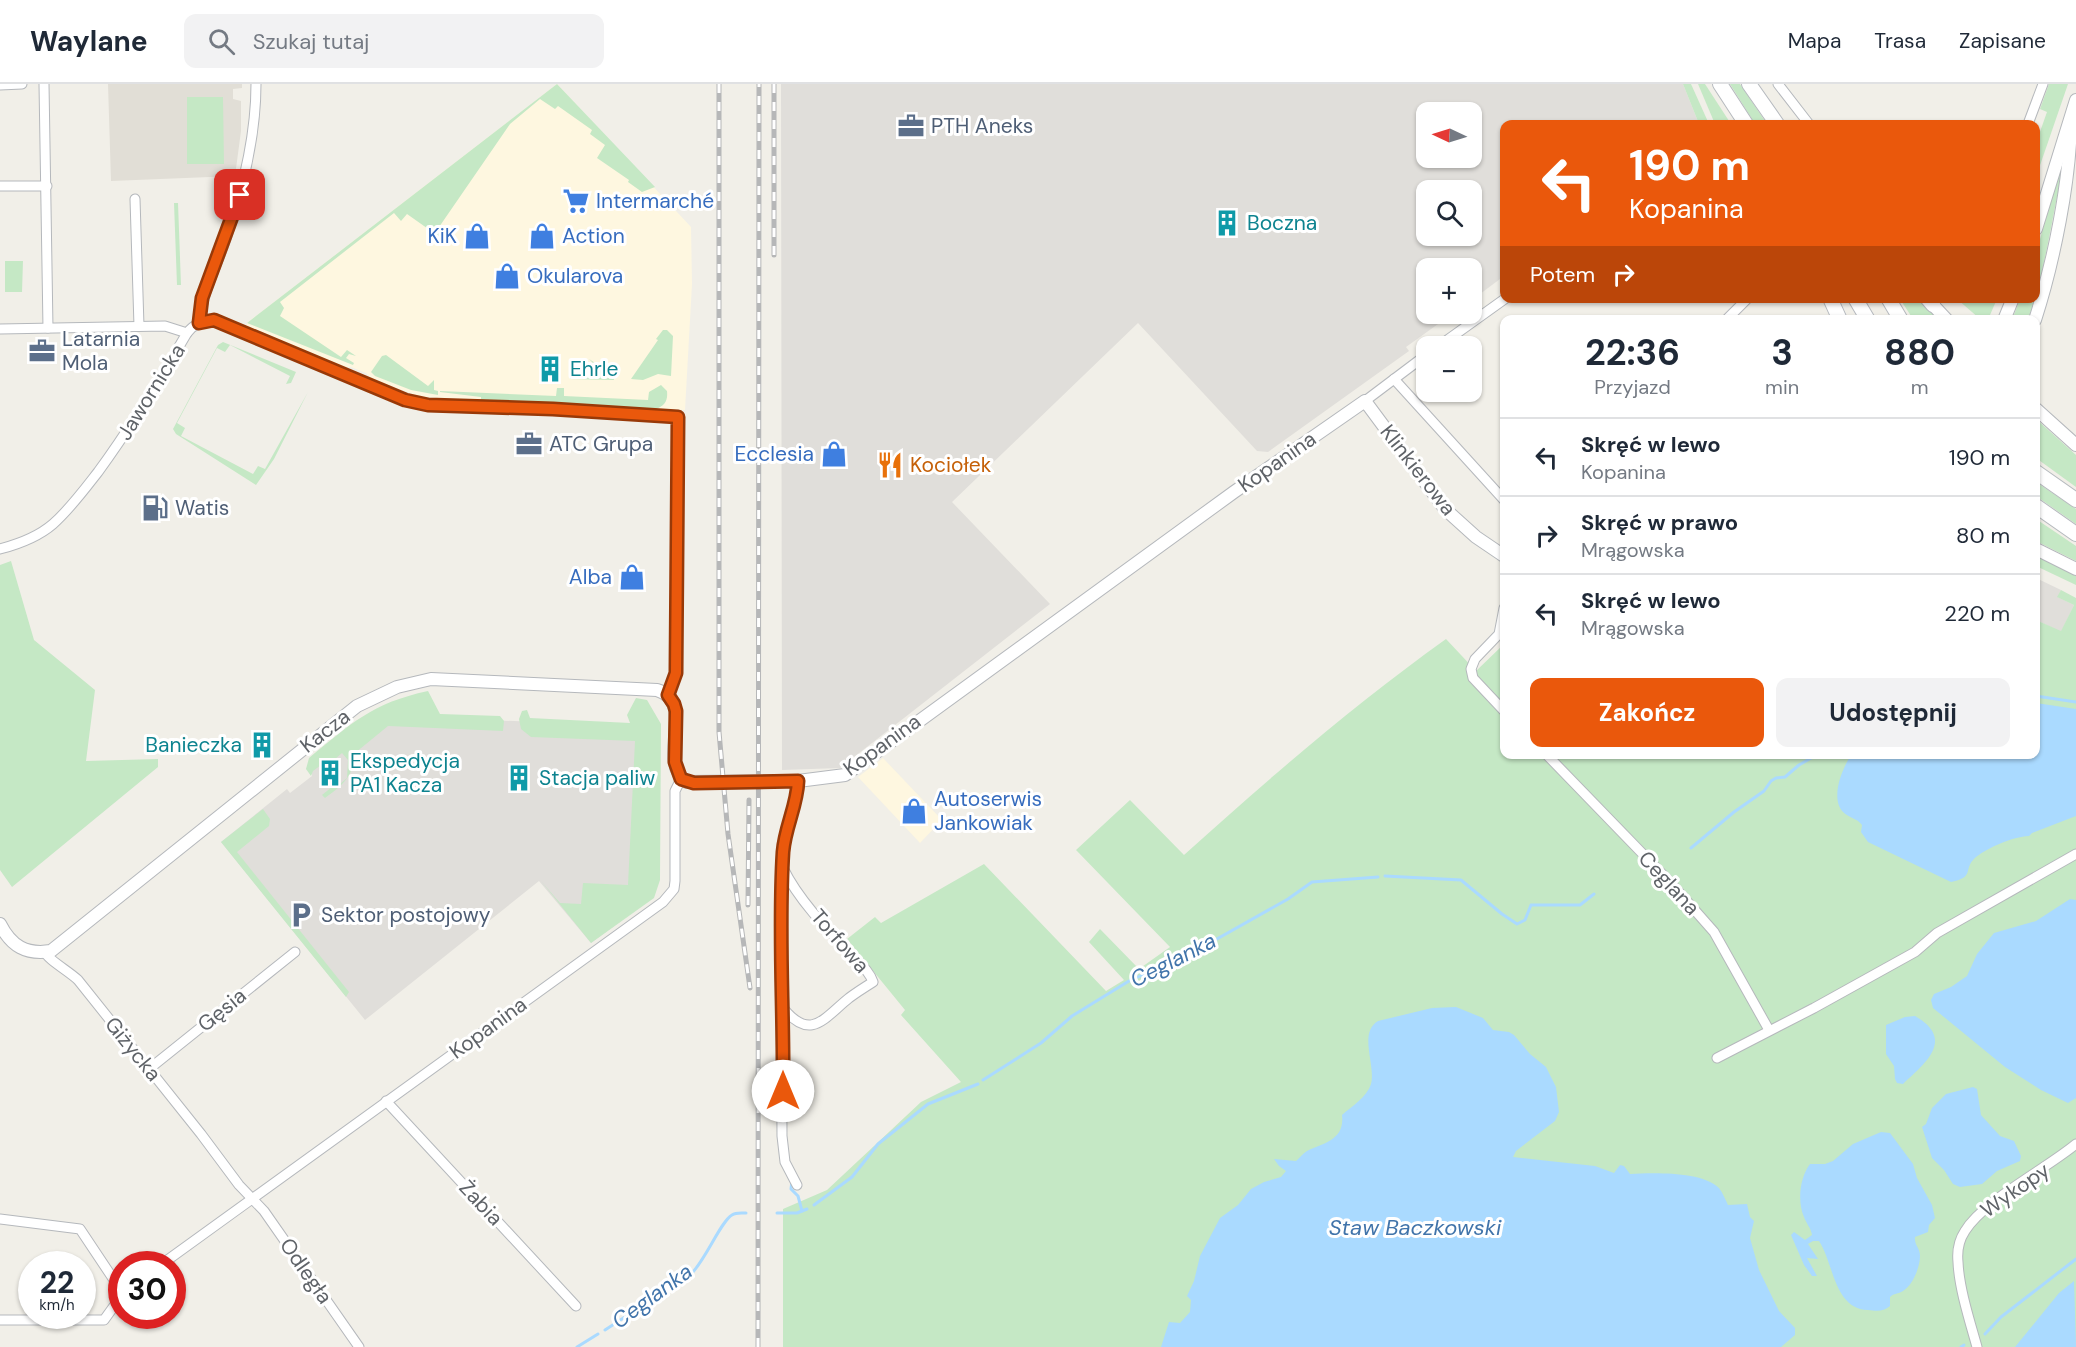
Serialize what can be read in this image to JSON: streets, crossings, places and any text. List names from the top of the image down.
{
  "streets": {
    "street": [
      "Jawornicka",
      "Kopanina",
      "Klinkierowa",
      "Kacza",
      "Ceglana",
      "Torfowa",
      "Gęsia",
      "Giżycka",
      "Wykopy",
      "Żabia",
      "Odległa"
    ]
  },
  "crossings": [
    ["Kopanina", "Klinkierowa"],
    ["Kopanina", "Giżycka"],
    ["Kopanina", "Żabia"],
    ["Kopanina", "Odległa"],
    ["Kacza", "Giżycka"],
    ["Gęsia", "Giżycka"],
    ["Giżycka", "Odległa"]
  ],
  "water": ["Ceglanka", "Staw Baczkowski"],
  "places": {
    "office": ["PTH Aneks", "Latarnia Mola", "ATC Grupa"],
    "supermarket": ["Intermarché"],
    "building": [
      "Boczna",
      "Ehrle",
      "Banieczka",
      "Ekspedycja PA1 Kacza",
      "Stacja paliw"
    ],
    "shop": [
      "KiK",
      "Action",
      "Okularova",
      "Ecclesia",
      "Alba",
      "Autoserwis Jankowiak"
    ],
    "restaurant": ["Kociołek"],
    "fuel station": ["Watis"],
    "parking": ["Sektor postojowy"]
  },
  "north": "left",
  "page": {
    "header": "Waylane",
    "search": "Szukaj tutaj",
    "nav": ["Mapa", "Trasa", "Zapisane"],
    "map_buttons": ["+", "−"],
    "turn": ["190 m", "Kopanina"],
    "then": "Potem",
    "eta": [
      "22:36",
      "Przyjazd",
      "3",
      "min",
      "880",
      "m"
    ],
    "list": [
      {
        "name": "Skręć w lewo",
        "note": "Kopanina",
        "value": "190 m"
      },
      {
        "name": "Skręć w prawo",
        "note": "Mrągowska",
        "value": "80 m"
      },
      {
        "name": "Skręć w lewo",
        "note": "Mrągowska",
        "value": "220 m"
      }
    ],
    "buttons": ["Zakończ", "Udostępnij"],
    "speed": "22 km/h",
    "limit": "30"
  }
}
